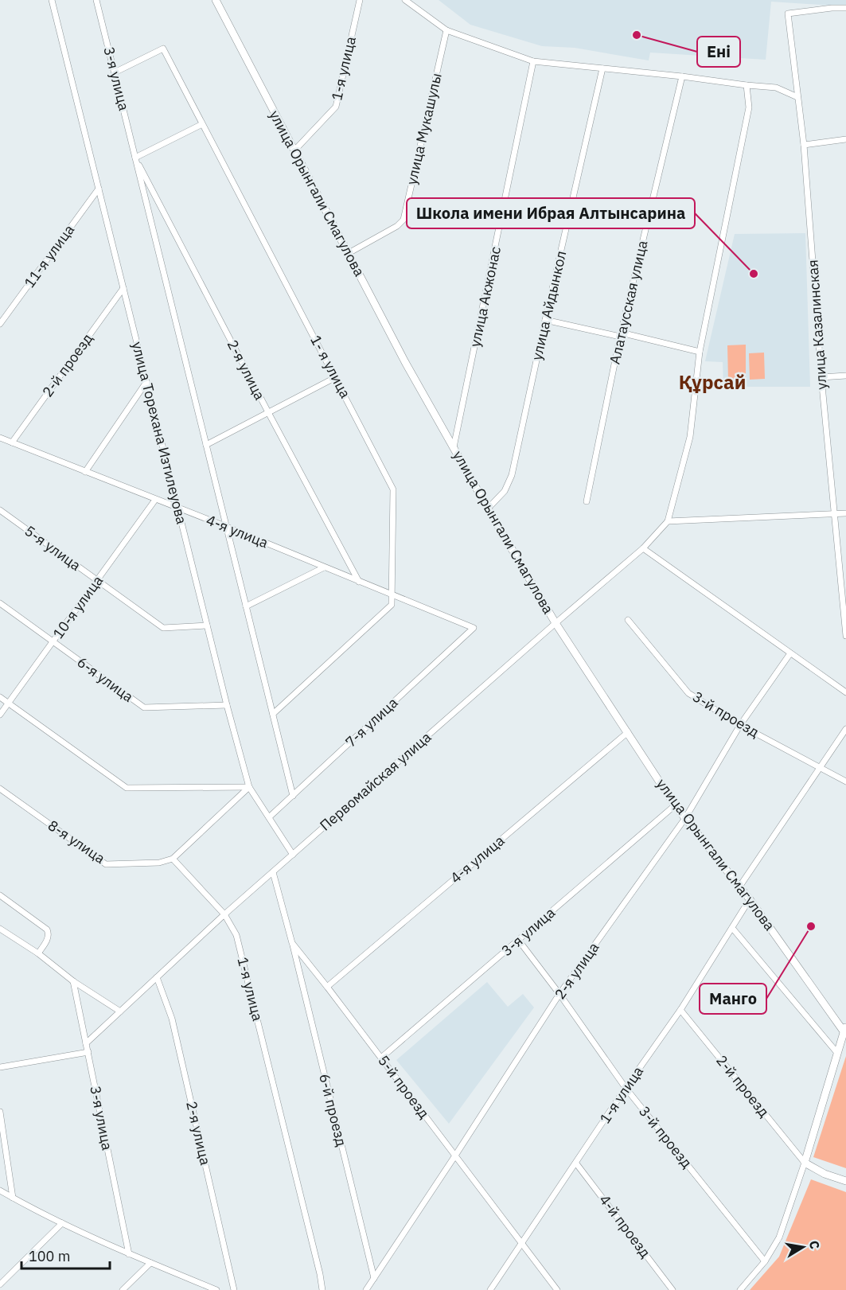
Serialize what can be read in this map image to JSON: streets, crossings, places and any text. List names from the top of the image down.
{
  "streets": {
    "main road": ["улица Орынгали Смагулова"],
    "street": [
      "1-я улица",
      "3-я улица",
      "улица Мукашулы",
      "11-я улица",
      "улица Акжонас",
      "Алатаусская улица",
      "улица Айдынкол",
      "улица Казалинская",
      "2-й проезд",
      "1- я улица",
      "2-я улица",
      "улица Торехана Изтилеуова",
      "4-я улица",
      "5-я улица",
      "10-я улица",
      "6-я улица",
      "3-й проезд",
      "7-я улица",
      "Первомайская улица",
      "8-я улица",
      "5-й проезд",
      "6-й проезд",
      "4-й проезд"
    ]
  },
  "crossings": [
    ["1-я улица", "улица Орынгали Смагулова"],
    ["1-я улица", "2-й проезд"],
    ["1-я улица", "3-й проезд"],
    ["1-я улица", "Первомайская улица"],
    ["1-я улица", "8-я улица"],
    ["1-я улица", "5-й проезд"],
    ["1-я улица", "4-й проезд"],
    ["3-я улица", "улица Орынгали Смагулова"],
    ["3-я улица", "1- я улица"],
    ["3-я улица", "2-я улица"],
    ["3-я улица", "3-й проезд"],
    ["3-я улица", "Первомайская улица"],
    ["3-я улица", "5-й проезд"],
    ["улица Мукашулы", "улица Орынгали Смагулова"],
    ["улица Орынгали Смагулова", "улица Акжонас"],
    ["улица Орынгали Смагулова", "улица Айдынкол"],
    ["улица Орынгали Смагулова", "2-я улица"],
    ["улица Орынгали Смагулова", "4-я улица"],
    ["улица Орынгали Смагулова", "Первомайская улица"],
    ["11-я улица", "улица Торехана Изтилеуова"],
    ["2-й проезд", "улица Торехана Изтилеуова"],
    ["2-й проезд", "4-я улица"],
    ["1- я улица", "4-я улица"],
    ["2-я улица", "4-я улица"],
    ["2-я улица", "3-й проезд"],
    ["2-я улица", "Первомайская улица"],
    ["2-я улица", "5-й проезд"],
    ["2-я улица", "6-й проезд"],
    ["улица Торехана Изтилеуова", "4-я улица"],
    ["улица Торехана Изтилеуова", "5-я улица"],
    ["улица Торехана Изтилеуова", "6-я улица"],
    ["улица Торехана Изтилеуова", "7-я улица"],
    ["улица Торехана Изтилеуова", "Первомайская улица"],
    ["4-я улица", "10-я улица"],
    ["4-я улица", "7-я улица"],
    ["4-я улица", "5-й проезд"],
    ["5-я улица", "10-я улица"],
    ["10-я улица", "6-я улица"],
    ["Первомайская улица", "5-й проезд"],
    ["5-й проезд", "6-й проезд"]
  ],
  "districts": ["Құрсай"],
  "places": ["Ені", "Школа имени Ибрая Алтынсарина", "Манго"],
  "scale_bar": "100 m",
  "north": "right"
}
